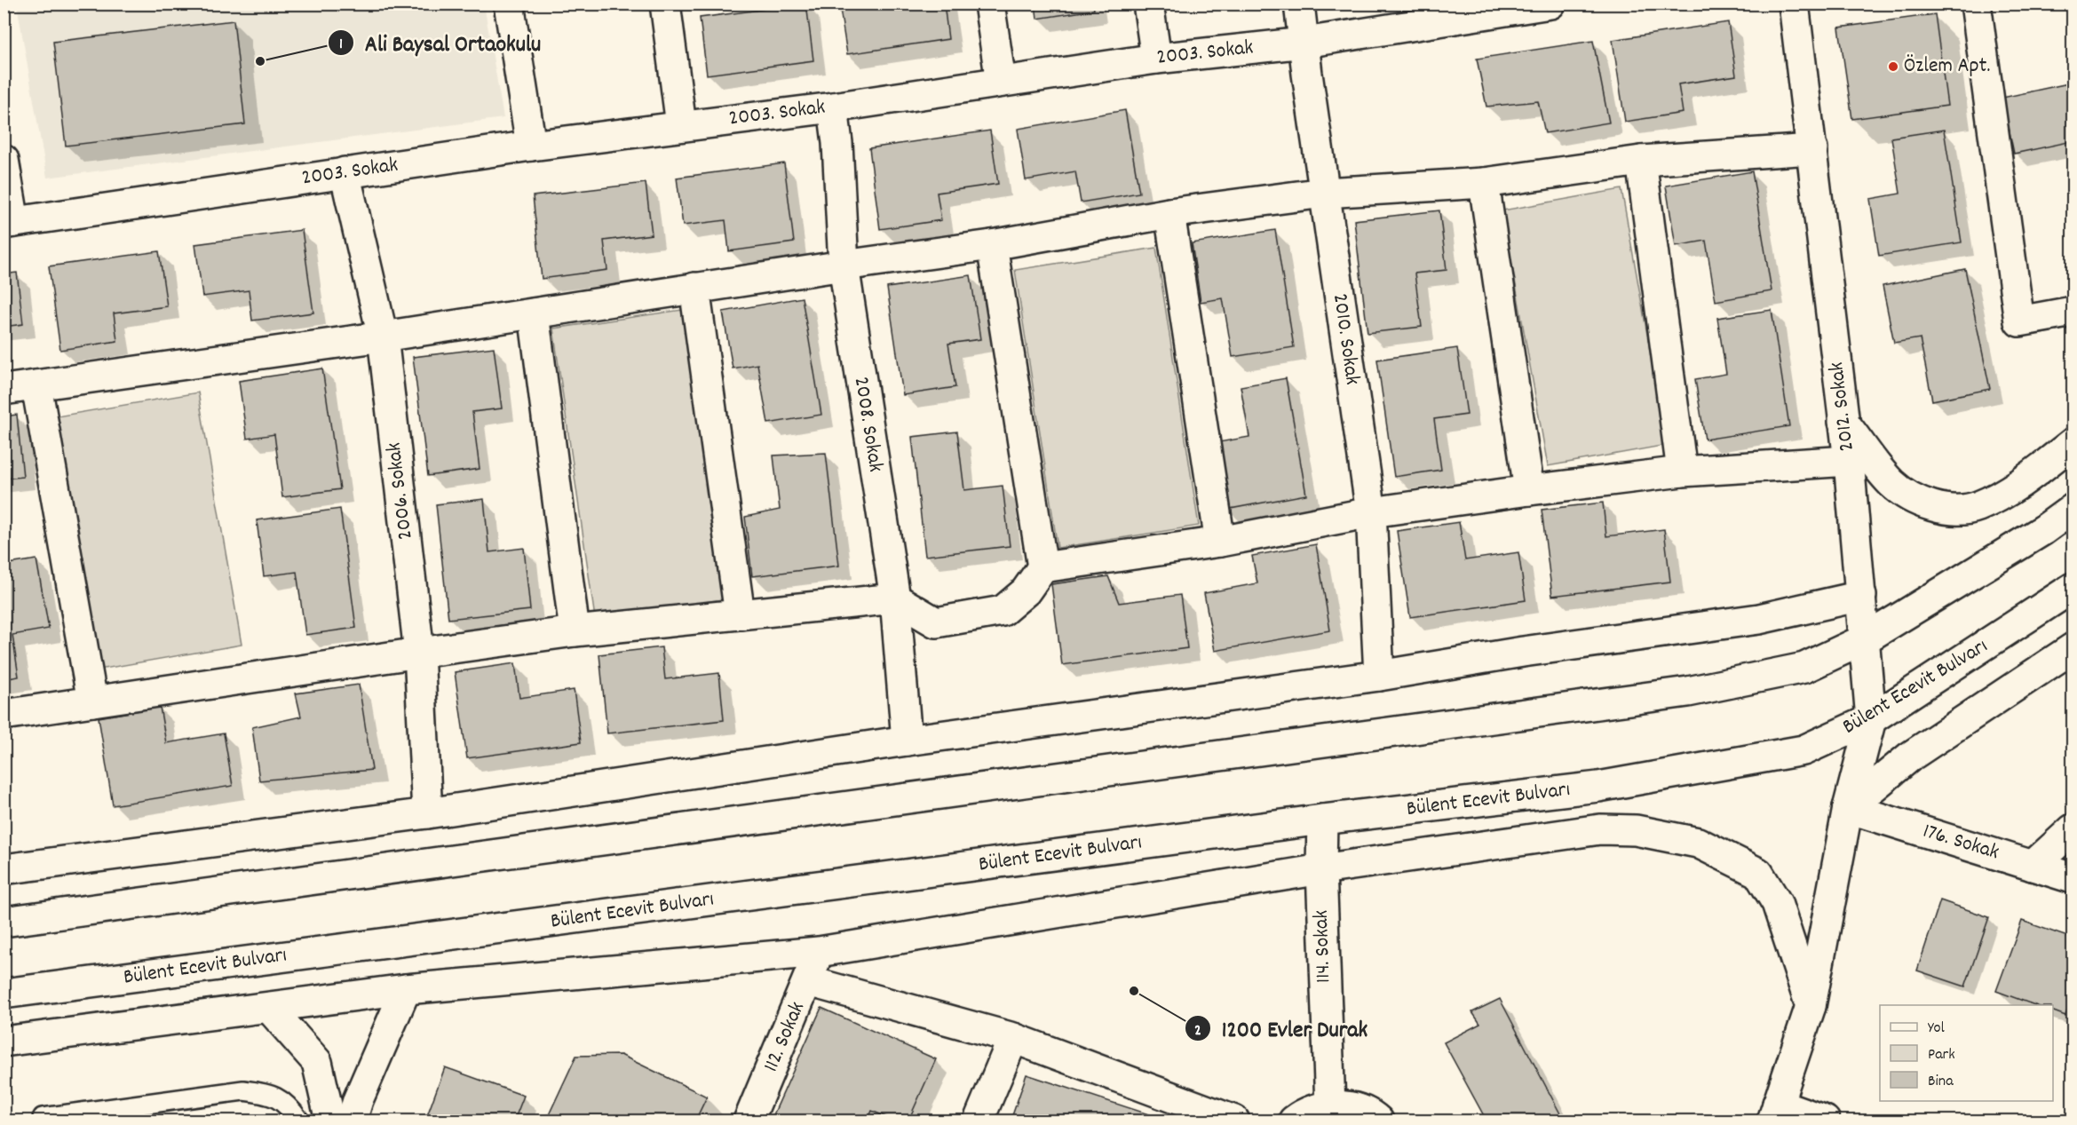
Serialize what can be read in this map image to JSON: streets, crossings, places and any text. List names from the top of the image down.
{
  "streets": {
    "street": [
      "2003. Sokak",
      "2010. Sokak",
      "2012. Sokak",
      "2008. Sokak",
      "2006. Sokak",
      "Bülent Ecevit Bulvarı",
      "176. Sokak",
      "114. Sokak",
      "112. Sokak"
    ]
  },
  "crossings": [
    ["2003. Sokak", "2010. Sokak"],
    ["2003. Sokak", "2008. Sokak"],
    ["2003. Sokak", "2006. Sokak"],
    ["2012. Sokak", "Bülent Ecevit Bulvarı"],
    ["2012. Sokak", "176. Sokak"],
    ["Bülent Ecevit Bulvarı", "114. Sokak"]
  ],
  "places": ["Ali Baysal Ortaokulu", "Özlem Apt.", "1200 Evler Durak"],
  "legend": ["Yol", "Park", "Bina"]
}
